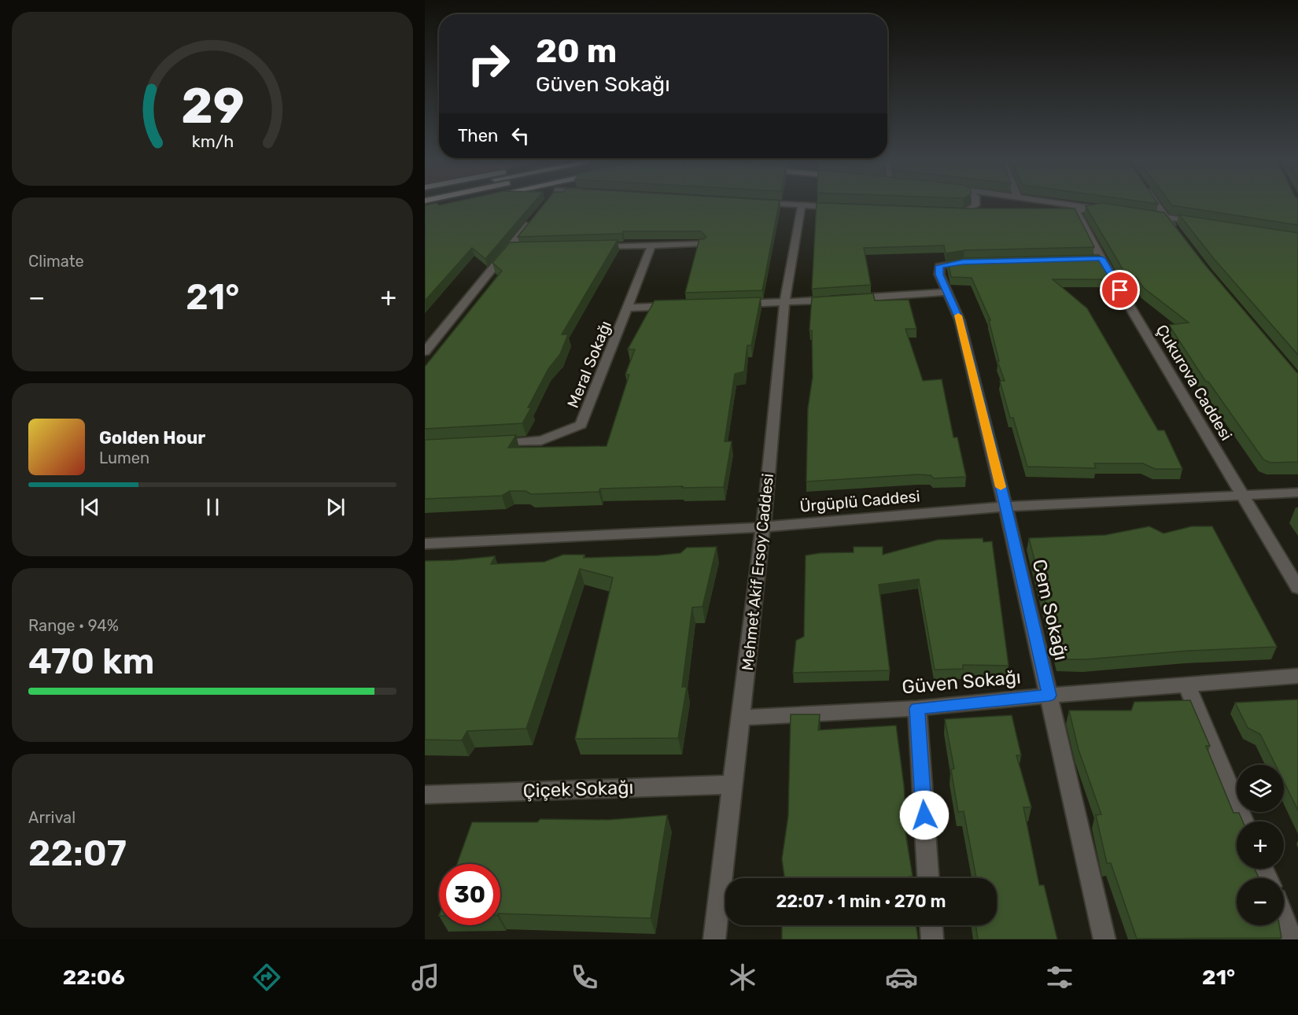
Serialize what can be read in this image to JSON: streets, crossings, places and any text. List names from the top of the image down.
{
  "streets": {
    "street": [
      "Meral Sokağı",
      "Çukurova Caddesi",
      "Ürgüplü Caddesi",
      "Mehmet Akif Ersoy Caddesi",
      "Cem Sokağı",
      "Güven Sokağı",
      "Çiçek Sokağı"
    ]
  },
  "crossings": [
    ["Çukurova Caddesi", "Ürgüplü Caddesi"],
    ["Ürgüplü Caddesi", "Mehmet Akif Ersoy Caddesi"],
    ["Ürgüplü Caddesi", "Cem Sokağı"],
    ["Mehmet Akif Ersoy Caddesi", "Güven Sokağı"],
    ["Mehmet Akif Ersoy Caddesi", "Çiçek Sokağı"],
    ["Cem Sokağı", "Güven Sokağı"]
  ],
  "page": {
    "turn": ["20 m", "Güven Sokağı"],
    "then": "Then",
    "tile": [
      "Climate",
      ["Range · 94%", "470 km"],
      ["Arrival", "22:07"]
    ],
    "heat": ["−", "21°", "+"],
    "song": ["Golden Hour", "Lumen"],
    "map_buttons": ["+", "−"],
    "limit": "30",
    "trip": "22:07 · 1 min · 270 m",
    "tabs": ["22:06", "21°"],
    "gauge": ["29", "km/h"]
  }
}
